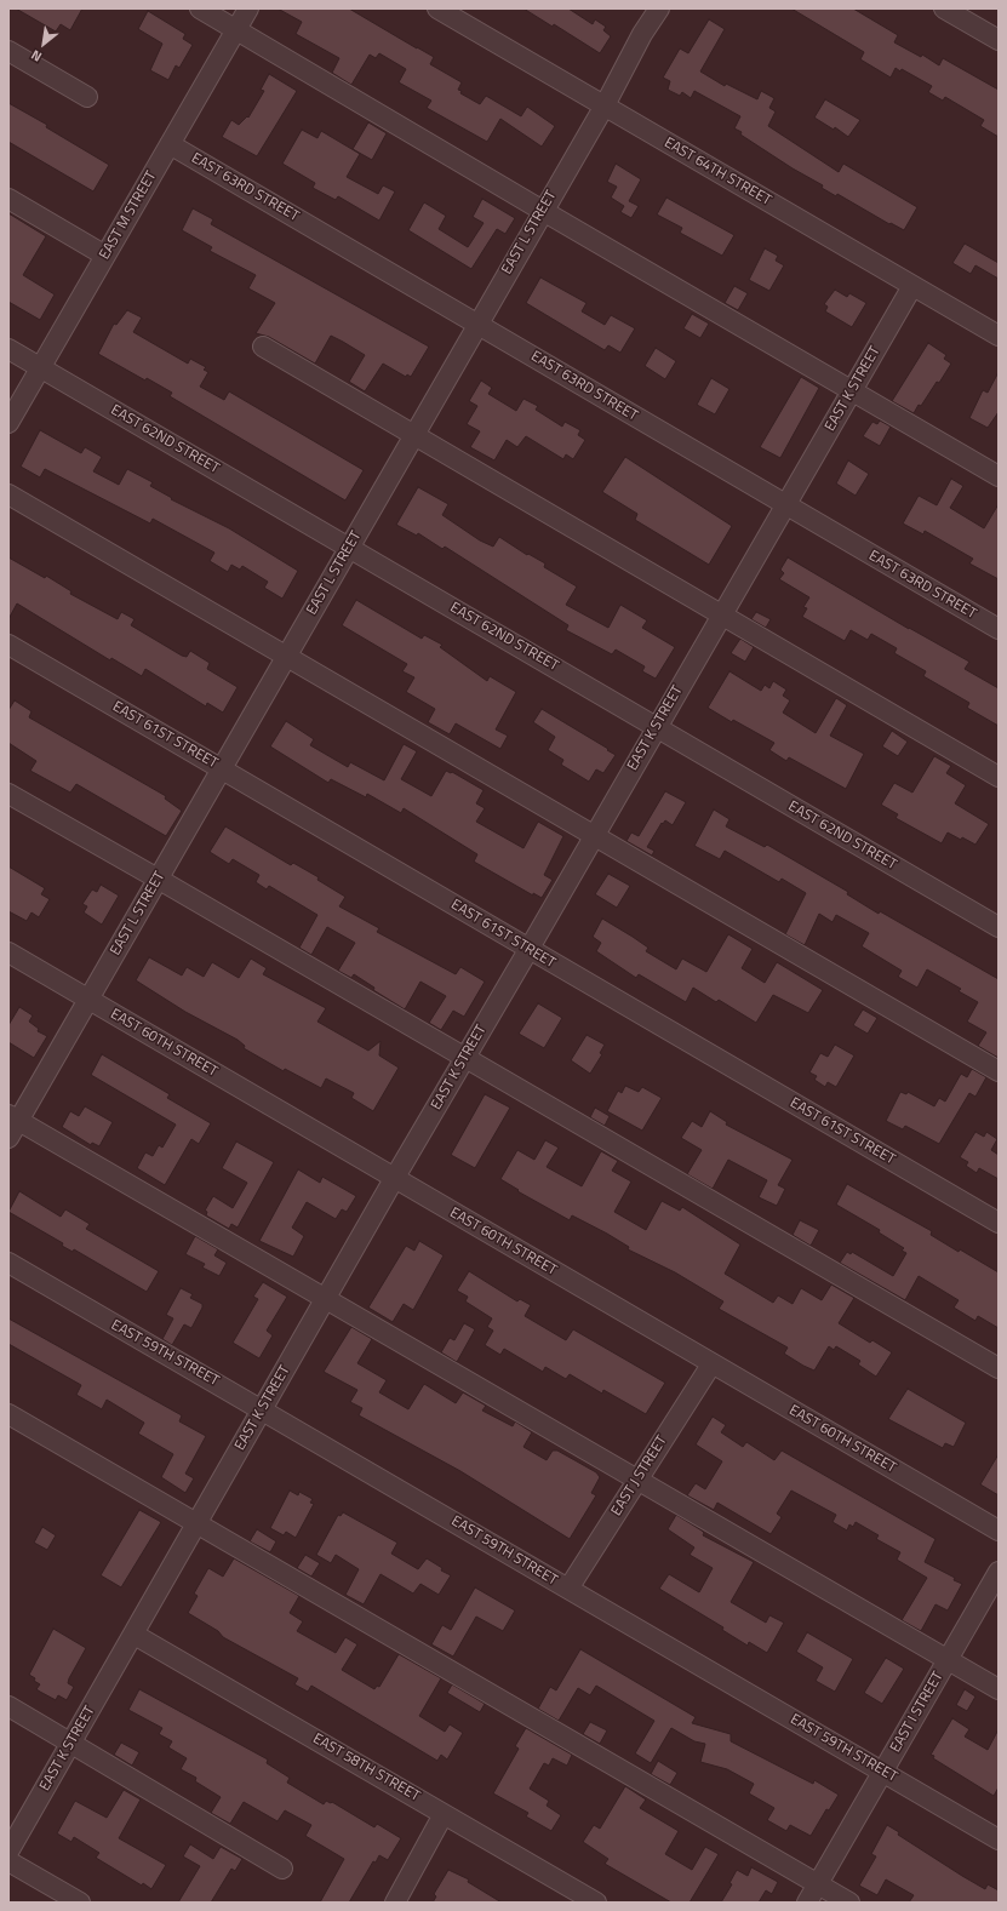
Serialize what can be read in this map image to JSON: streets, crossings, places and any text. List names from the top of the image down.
{
  "streets": {
    "street": [
      "EAST 64TH STREET",
      "EAST 63RD STREET",
      "EAST M STREET",
      "EAST L STREET",
      "EAST K STREET",
      "EAST 62ND STREET",
      "EAST 61ST STREET",
      "EAST 60TH STREET",
      "EAST 59TH STREET",
      "EAST J STREET",
      "EAST I STREET",
      "EAST 58TH STREET"
    ]
  },
  "crossings": [
    ["EAST 64TH STREET", "EAST L STREET"],
    ["EAST 64TH STREET", "EAST K STREET"],
    ["EAST 63RD STREET", "EAST M STREET"],
    ["EAST 63RD STREET", "EAST L STREET"],
    ["EAST 63RD STREET", "EAST K STREET"],
    ["EAST M STREET", "EAST 62ND STREET"],
    ["EAST L STREET", "EAST 62ND STREET"],
    ["EAST L STREET", "EAST 61ST STREET"],
    ["EAST L STREET", "EAST 60TH STREET"],
    ["EAST K STREET", "EAST 62ND STREET"],
    ["EAST K STREET", "EAST 61ST STREET"],
    ["EAST K STREET", "EAST 60TH STREET"],
    ["EAST K STREET", "EAST 59TH STREET"],
    ["EAST K STREET", "EAST 58TH STREET"],
    ["EAST 60TH STREET", "EAST J STREET"],
    ["EAST 59TH STREET", "EAST J STREET"],
    ["EAST 59TH STREET", "EAST I STREET"]
  ],
  "north": "bottom left"
}
